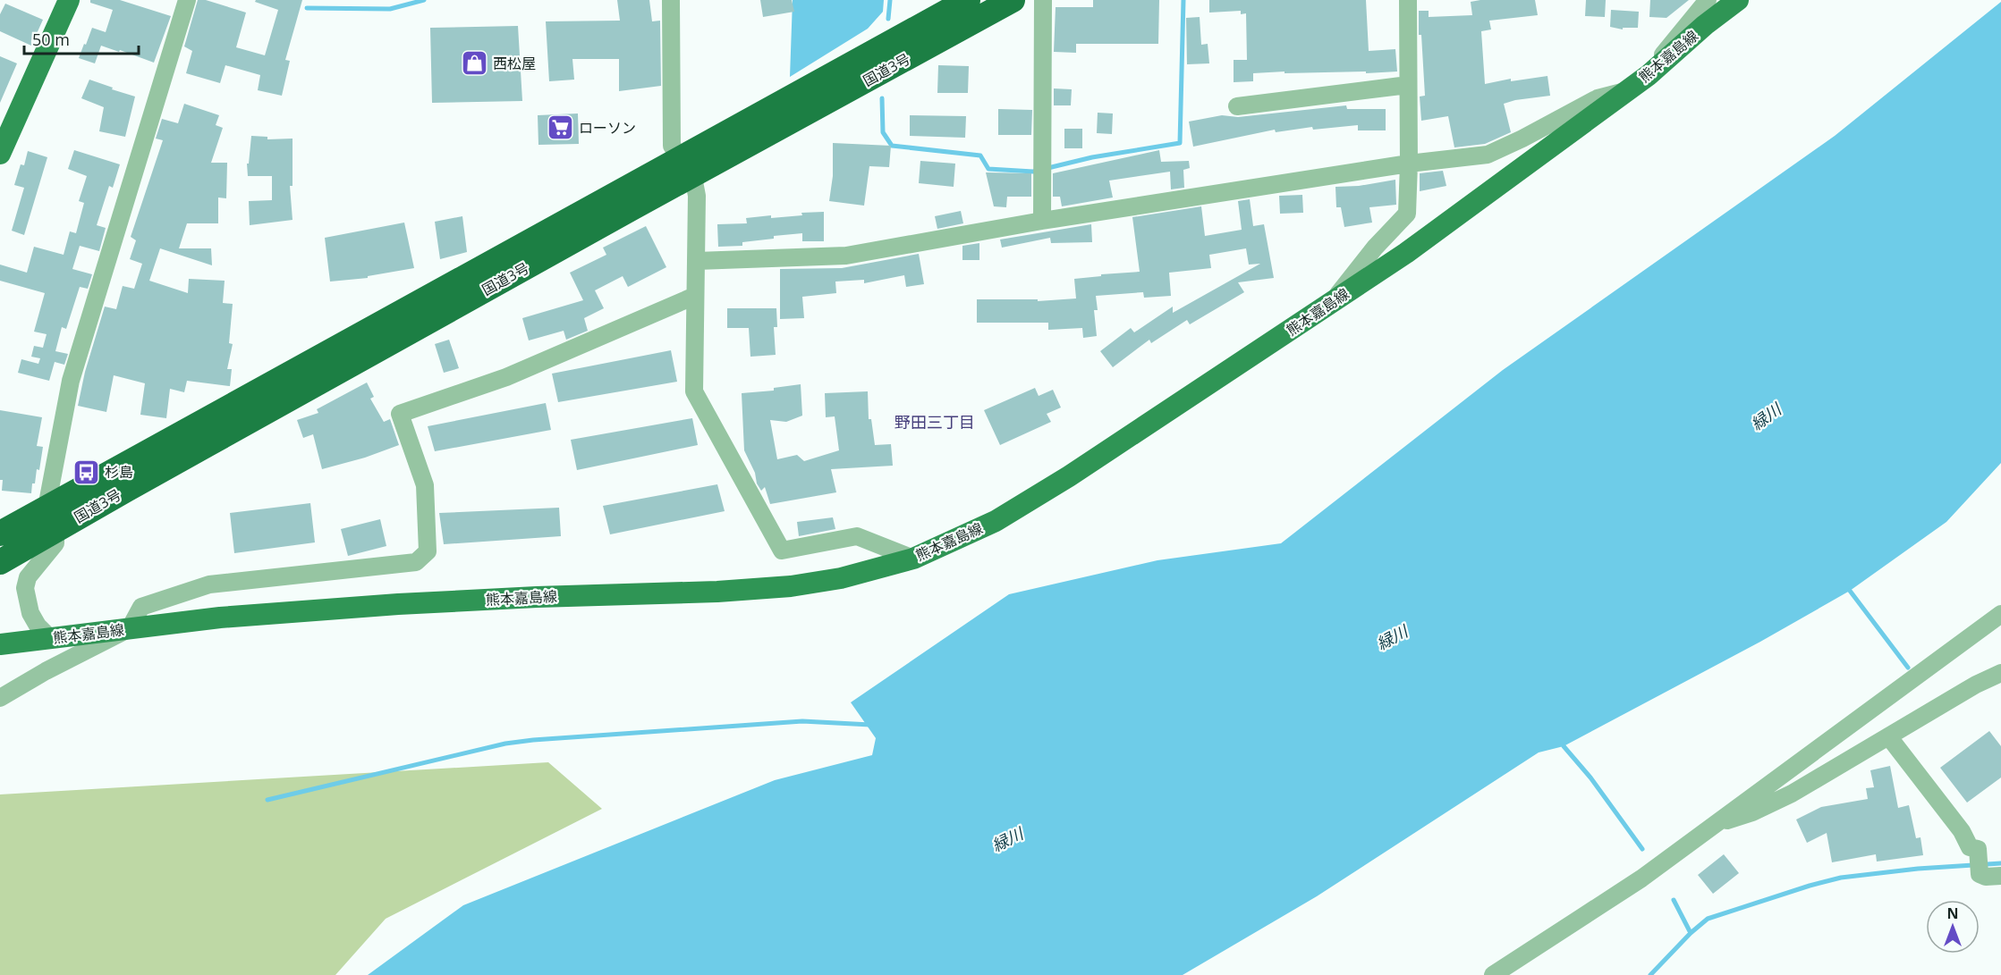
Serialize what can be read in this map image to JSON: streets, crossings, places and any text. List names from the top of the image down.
{
  "streets": {
    "highway": ["国道3号"],
    "main road": ["熊本嘉島線"]
  },
  "districts": ["野田三丁目"],
  "water": ["緑川"],
  "places": {
    "shop": ["西松屋"],
    "supermarket": ["ローソン"],
    "bus stop": ["杉島"]
  },
  "scale_bar": "50 m",
  "north": "top"
}
